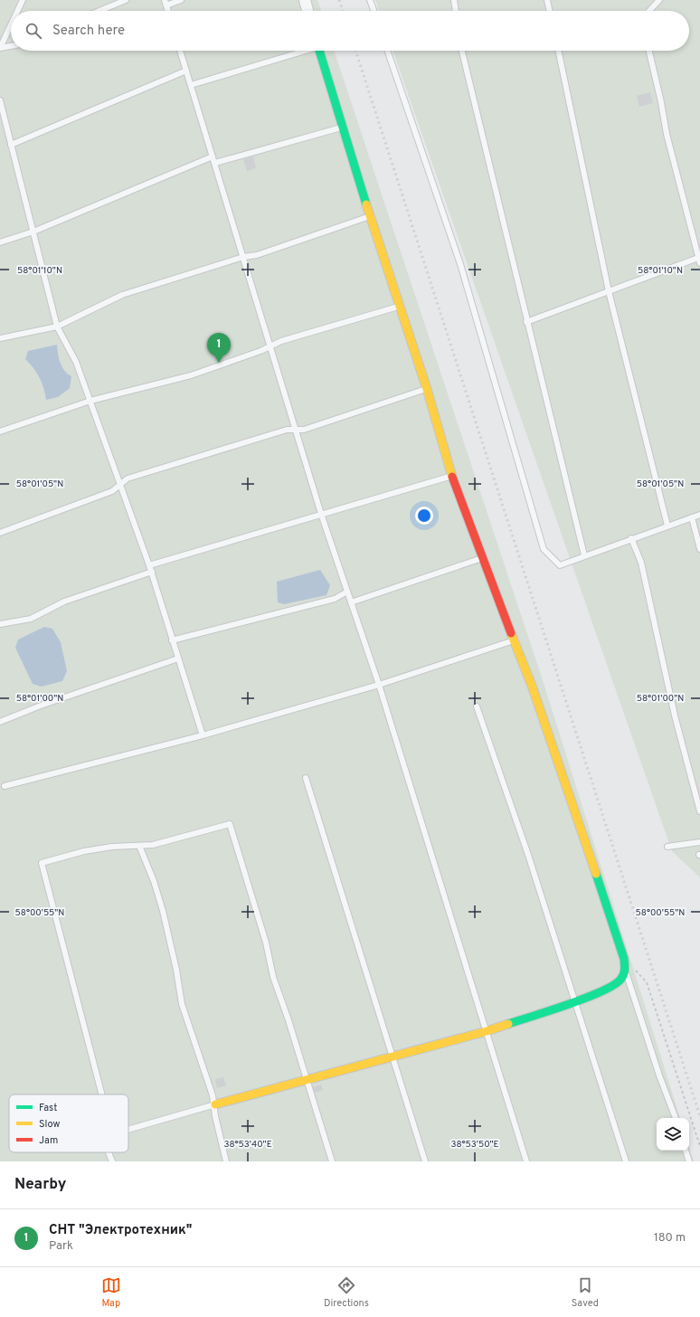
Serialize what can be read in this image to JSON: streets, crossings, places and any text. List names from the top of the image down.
{
  "legend": ["Fast", "Slow", "Jam"],
  "page": {
    "search": "Search here",
    "pins": "1",
    "heading": "Nearby",
    "list": [
      {
        "mark": "1",
        "name": "СНТ \"Электротехник\"",
        "note": "Park",
        "value": "180 m"
      }
    ],
    "nav": ["Map", "Directions", "Saved"]
  },
  "coordinates": [
    "58°01'10\"N",
    "58°01'05\"N",
    "58°01'00\"N",
    "58°00'55\"N",
    "38°53'40\"E",
    "38°53'50\"E"
  ]
}
